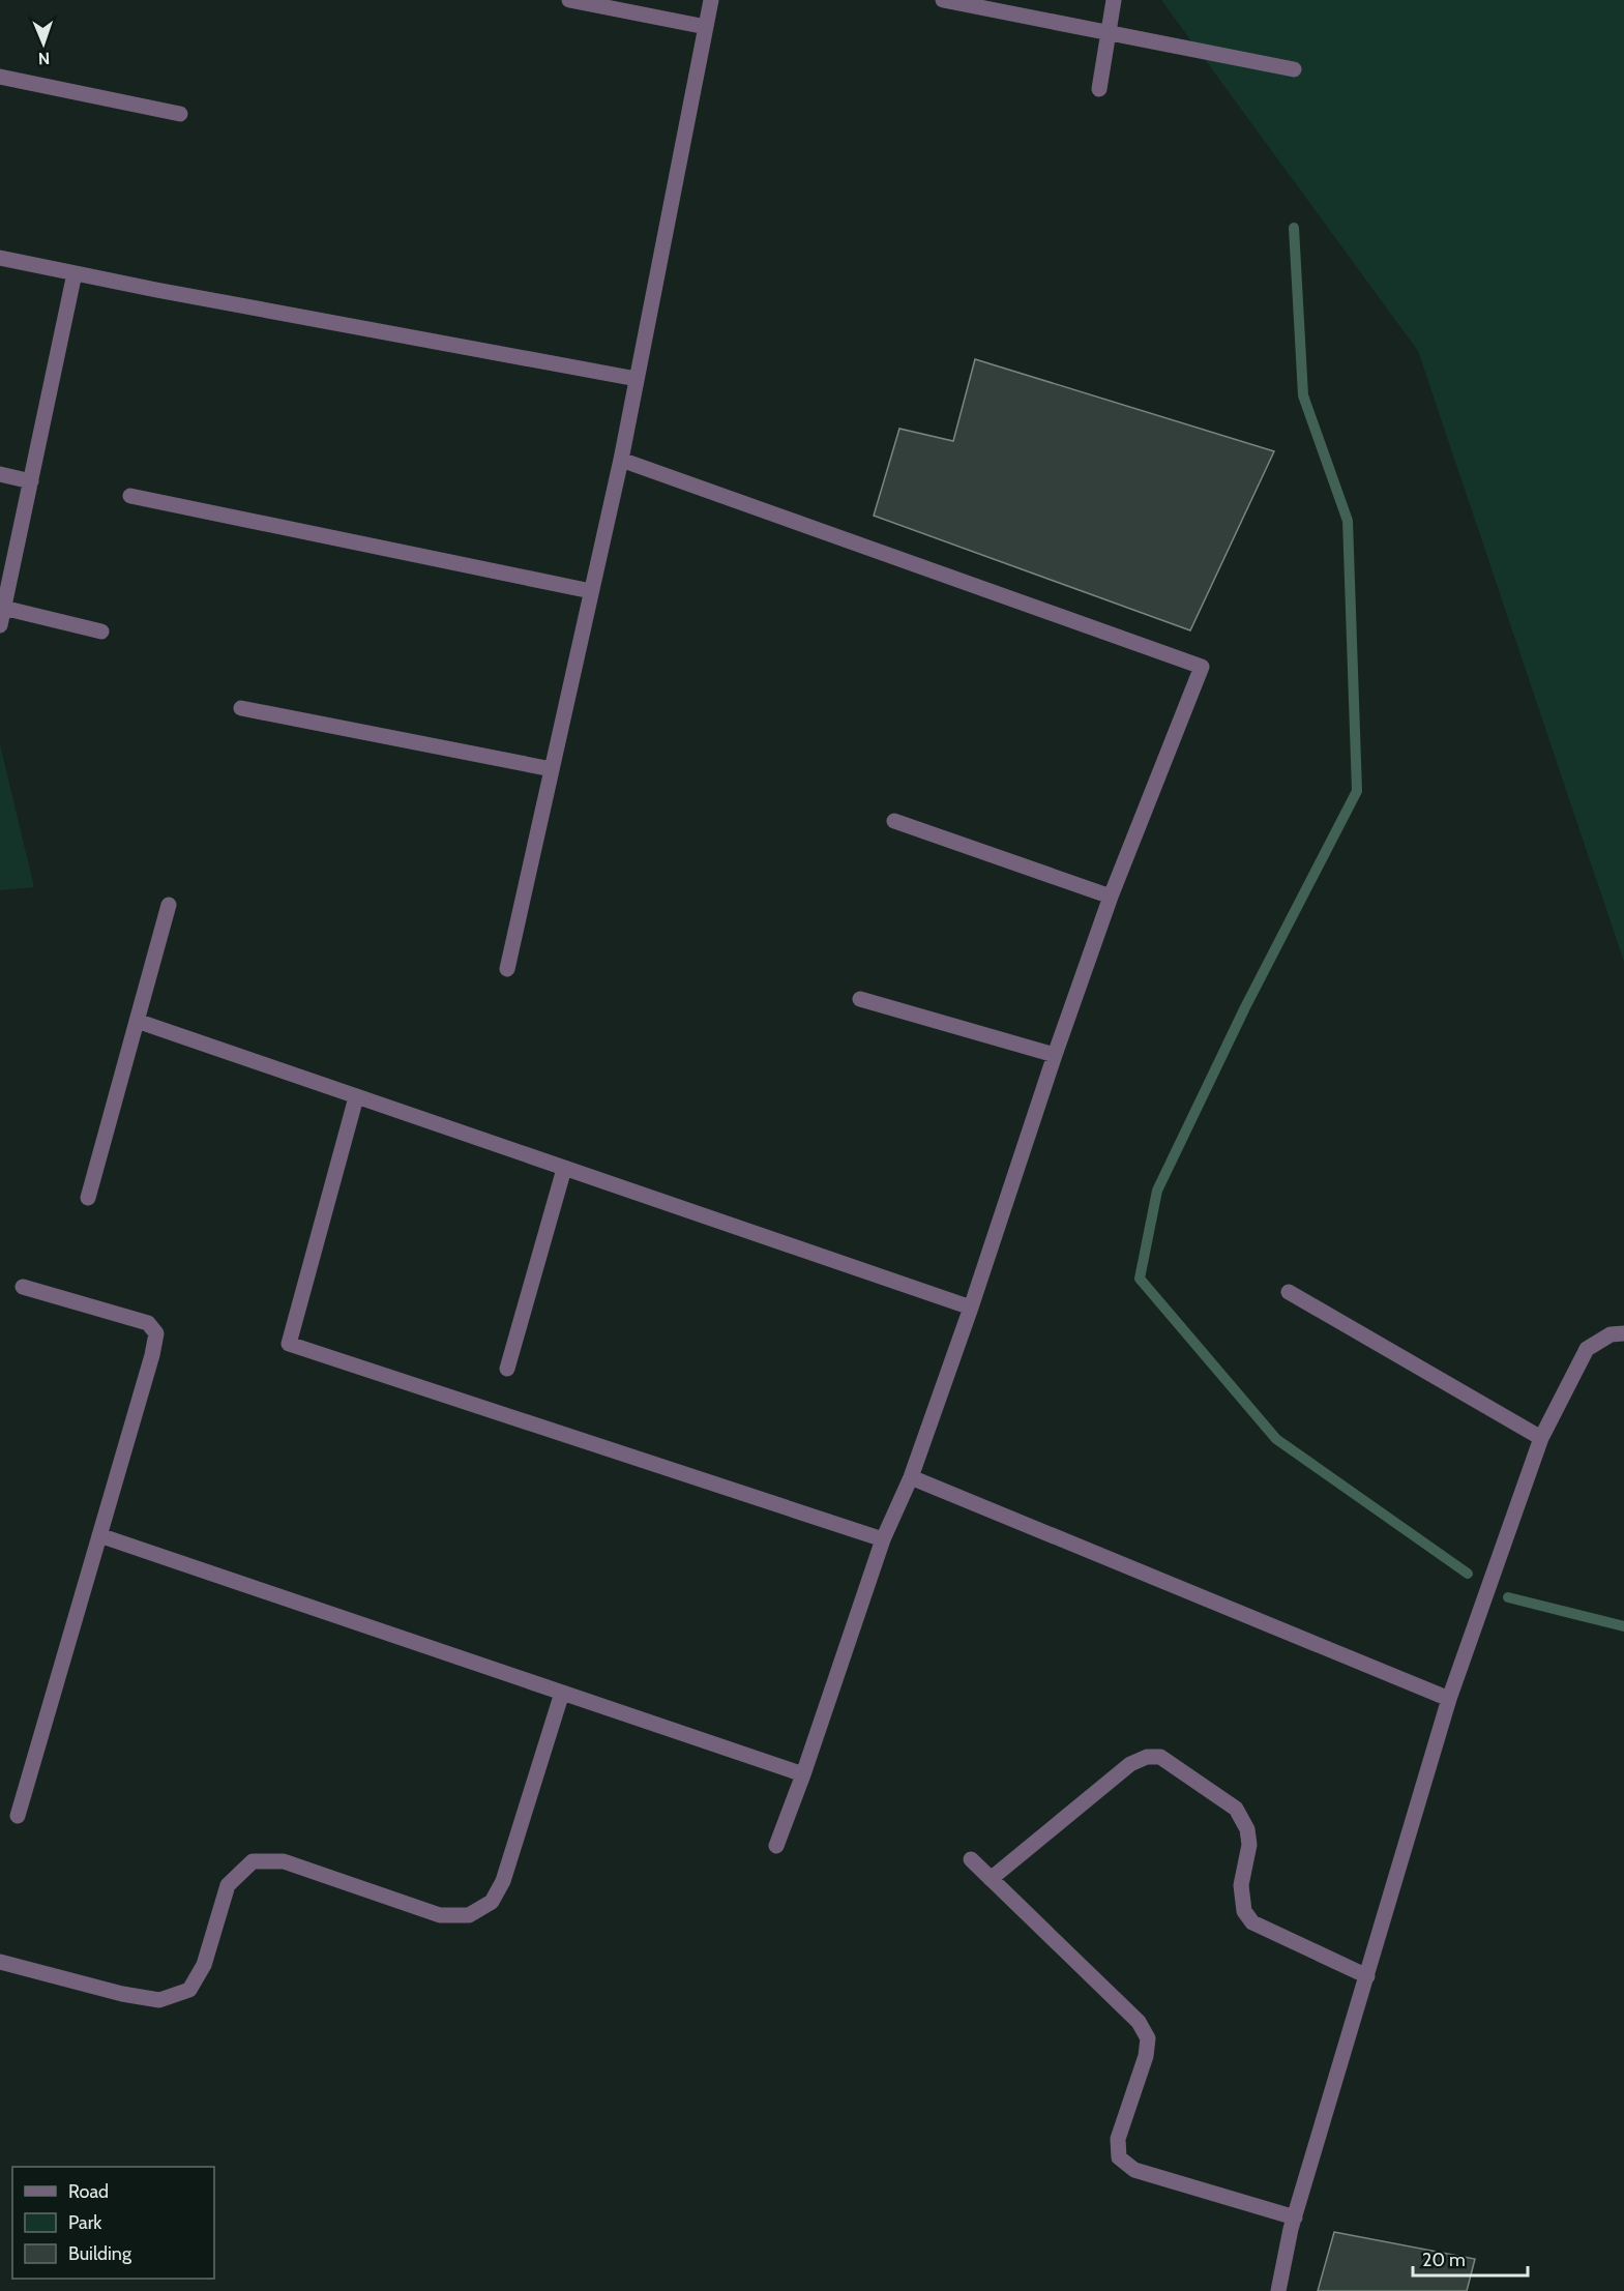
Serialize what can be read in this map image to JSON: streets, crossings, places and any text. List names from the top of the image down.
{
  "legend": ["Road", "Park", "Building"],
  "scale_bar": "20 m",
  "north": "bottom"
}
